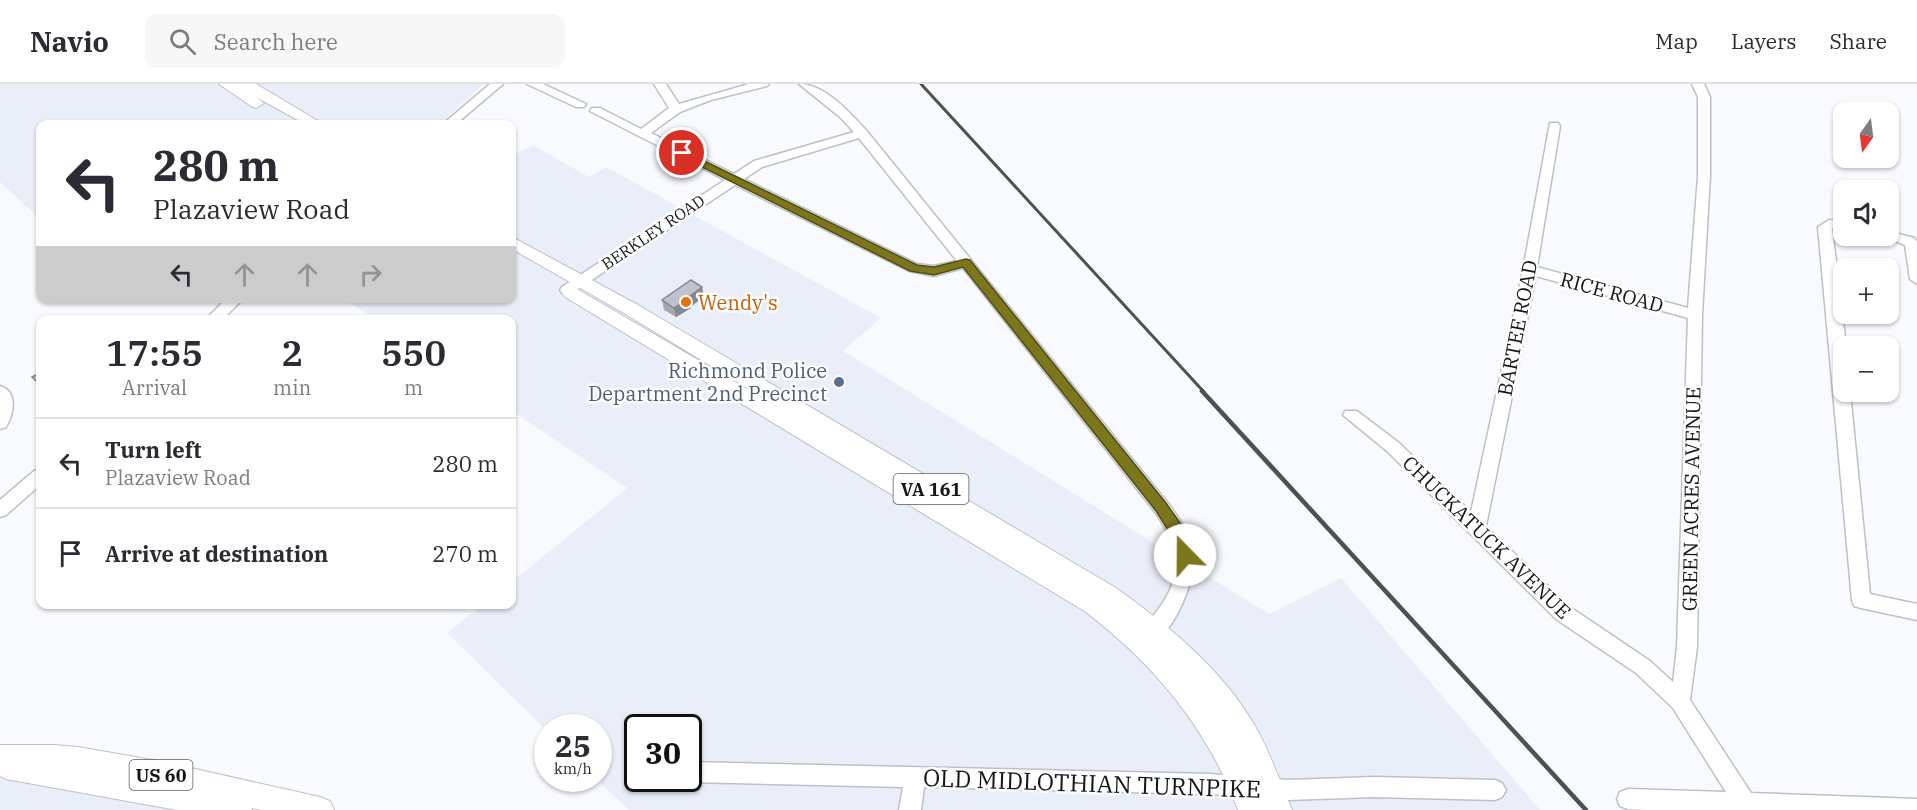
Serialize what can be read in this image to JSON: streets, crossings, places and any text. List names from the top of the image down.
{
  "streets": {
    "main road": ["VA 161", "US 60"],
    "street": [
      "BERKLEY ROAD",
      "RICE ROAD",
      "BARTEE ROAD",
      "GREEN ACRES AVENUE",
      "CHUCKATUCK AVENUE",
      "OLD MIDLOTHIAN TURNPIKE"
    ]
  },
  "crossings": [
    ["BERKLEY ROAD", "VA 161"],
    ["RICE ROAD", "BARTEE ROAD"],
    ["RICE ROAD", "GREEN ACRES AVENUE"],
    ["BARTEE ROAD", "CHUCKATUCK AVENUE"],
    ["VA 161", "OLD MIDLOTHIAN TURNPIKE"],
    ["GREEN ACRES AVENUE", "CHUCKATUCK AVENUE"]
  ],
  "places": ["Wendy's", "Richmond Police Department 2nd Precinct"],
  "north": "bottom",
  "page": {
    "header": "Navio",
    "search": "Search here",
    "nav": ["Map", "Layers", "Share"],
    "map_buttons": ["+", "−"],
    "turn": ["280 m", "Plazaview Road"],
    "eta": [
      "17:55",
      "Arrival",
      "2",
      "min",
      "550",
      "m"
    ],
    "list": [
      {
        "name": "Turn left",
        "note": "Plazaview Road",
        "value": "280 m"
      },
      {
        "name": "Arrive at destination",
        "value": "270 m"
      }
    ],
    "speed": "25 km/h",
    "limit": "30"
  }
}
